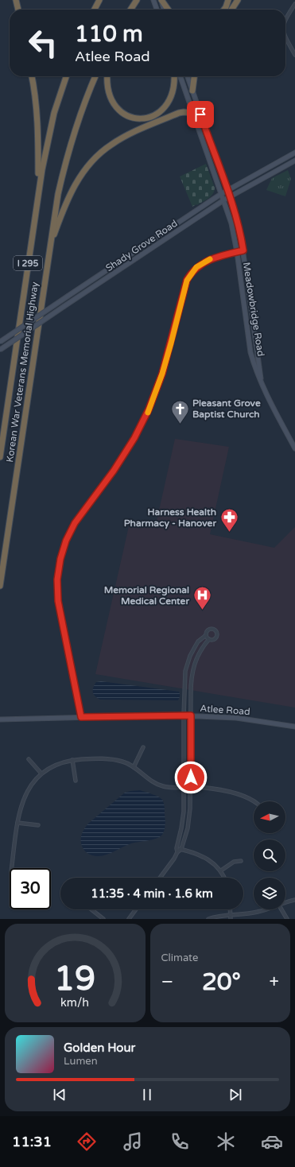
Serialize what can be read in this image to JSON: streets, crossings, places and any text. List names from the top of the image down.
{
  "streets": {
    "highway": ["I 295", "Korean War Veterans Memorial Highway"],
    "main road": ["Shady Grove Road", "Meadowbridge Road", "Atlee Road"]
  },
  "crossings": [
    ["Shady Grove Road", "Meadowbridge Road"]
  ],
  "places": {
    "church": ["Pleasant Grove Baptist Church"],
    "pharmacy": ["Harness Health Pharmacy - Hanover"],
    "hospital": ["Memorial Regional Medical Center"]
  },
  "north": "left",
  "page": {
    "turn": ["110 m", "Atlee Road"],
    "limit": "30",
    "trip": "11:35 · 4 min · 1.6 km",
    "tile": "Climate",
    "heat": ["−", "20°", "+"],
    "song": ["Golden Hour", "Lumen"],
    "tabs": "11:31",
    "gauge": ["19", "km/h"]
  }
}
